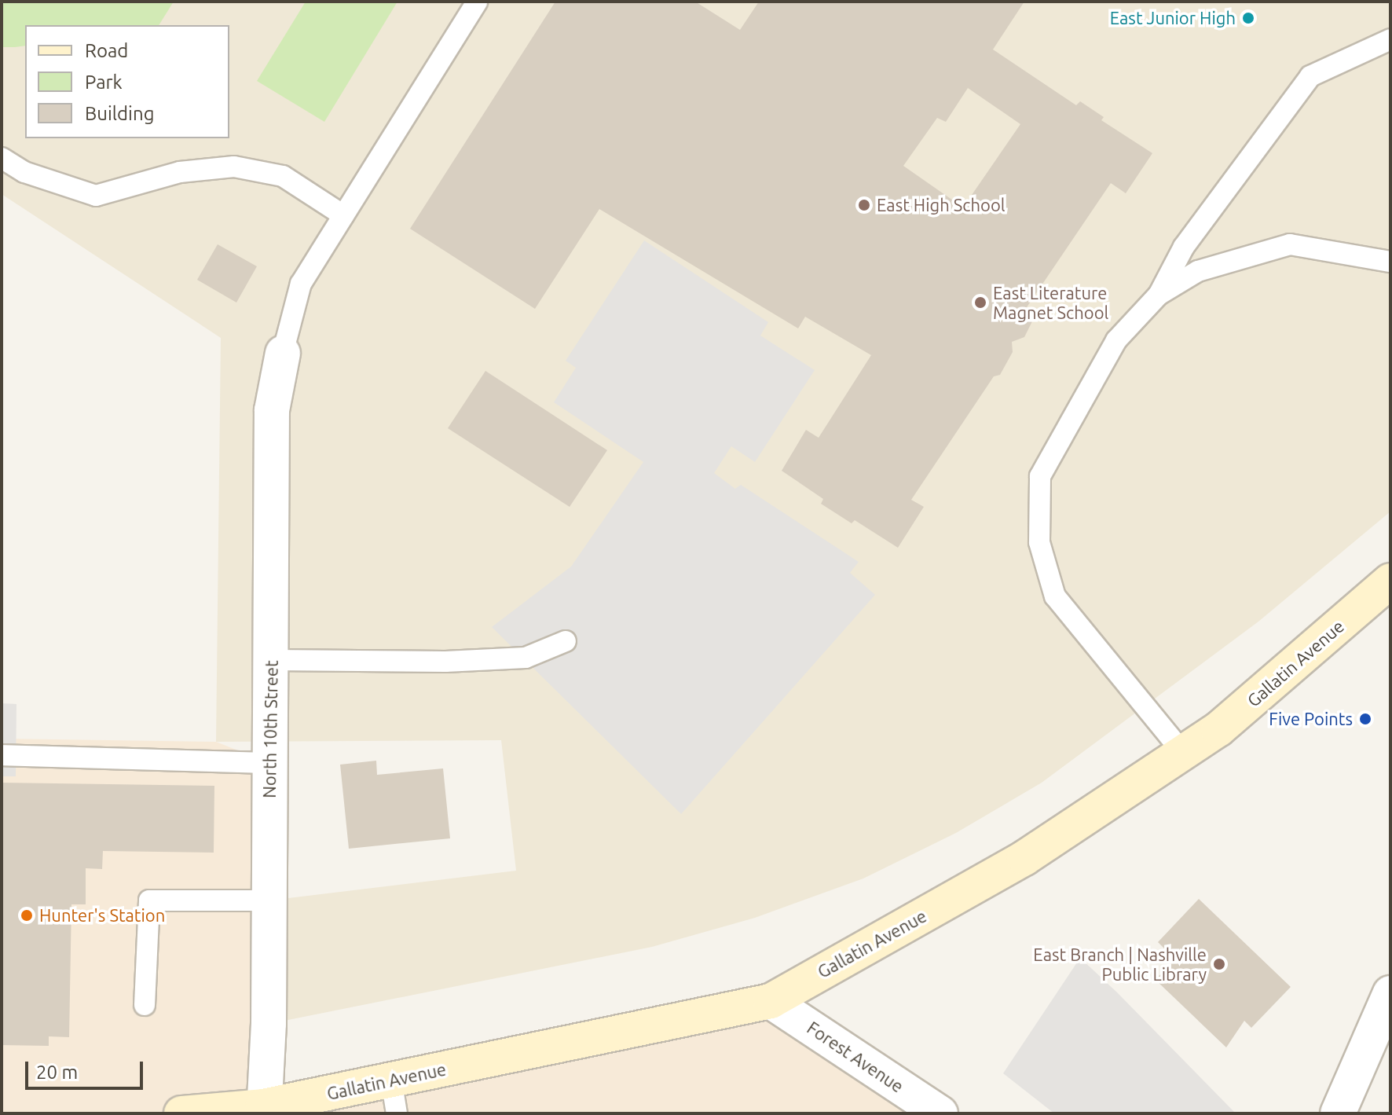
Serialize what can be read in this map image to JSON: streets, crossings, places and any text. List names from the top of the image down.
{
  "streets": {
    "main road": ["Gallatin Avenue"],
    "street": ["North 10th Street", "Forest Avenue"]
  },
  "crossings": [
    ["Gallatin Avenue", "North 10th Street"],
    ["Gallatin Avenue", "Forest Avenue"]
  ],
  "places": [
    "East Junior High",
    "East High School",
    "East Literature Magnet School",
    "Five Points",
    "Hunter's Station",
    "East Branch | Nashville Public Library"
  ],
  "legend": ["Road", "Park", "Building"],
  "scale_bar": "20 m"
}
